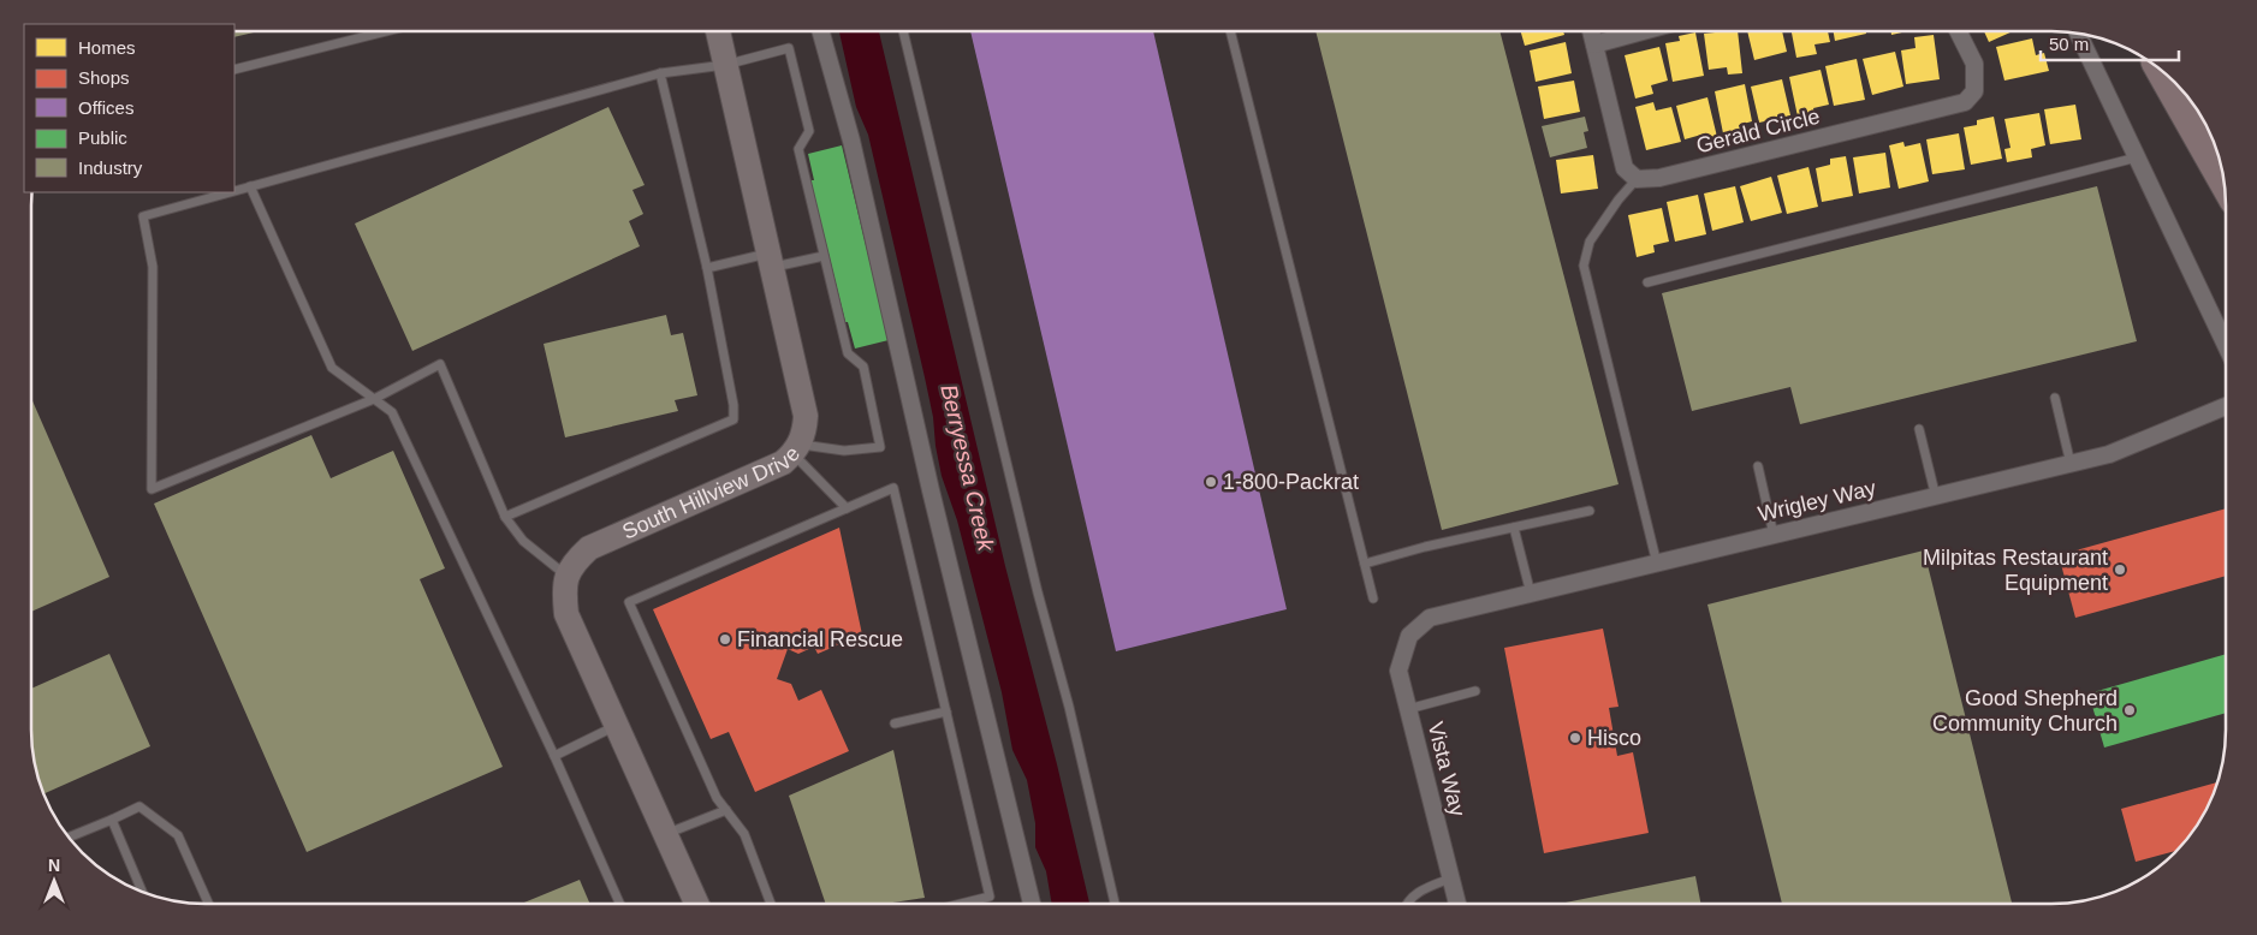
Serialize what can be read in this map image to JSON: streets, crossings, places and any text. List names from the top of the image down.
{
  "streets": {
    "street": [
      "Gerald Circle",
      "South Hillview Drive",
      "Wrigley Way",
      "Vista Way"
    ]
  },
  "crossings": [
    ["Wrigley Way", "Vista Way"]
  ],
  "water": ["Berryessa Creek"],
  "places": [
    "1-800-Packrat",
    "Milpitas Restaurant Equipment",
    "Financial Rescue",
    "Good Shepherd Community Church",
    "Hisco"
  ],
  "legend": [
    "Homes",
    "Shops",
    "Offices",
    "Public",
    "Industry"
  ],
  "scale_bar": "50 m",
  "north": "top"
}
